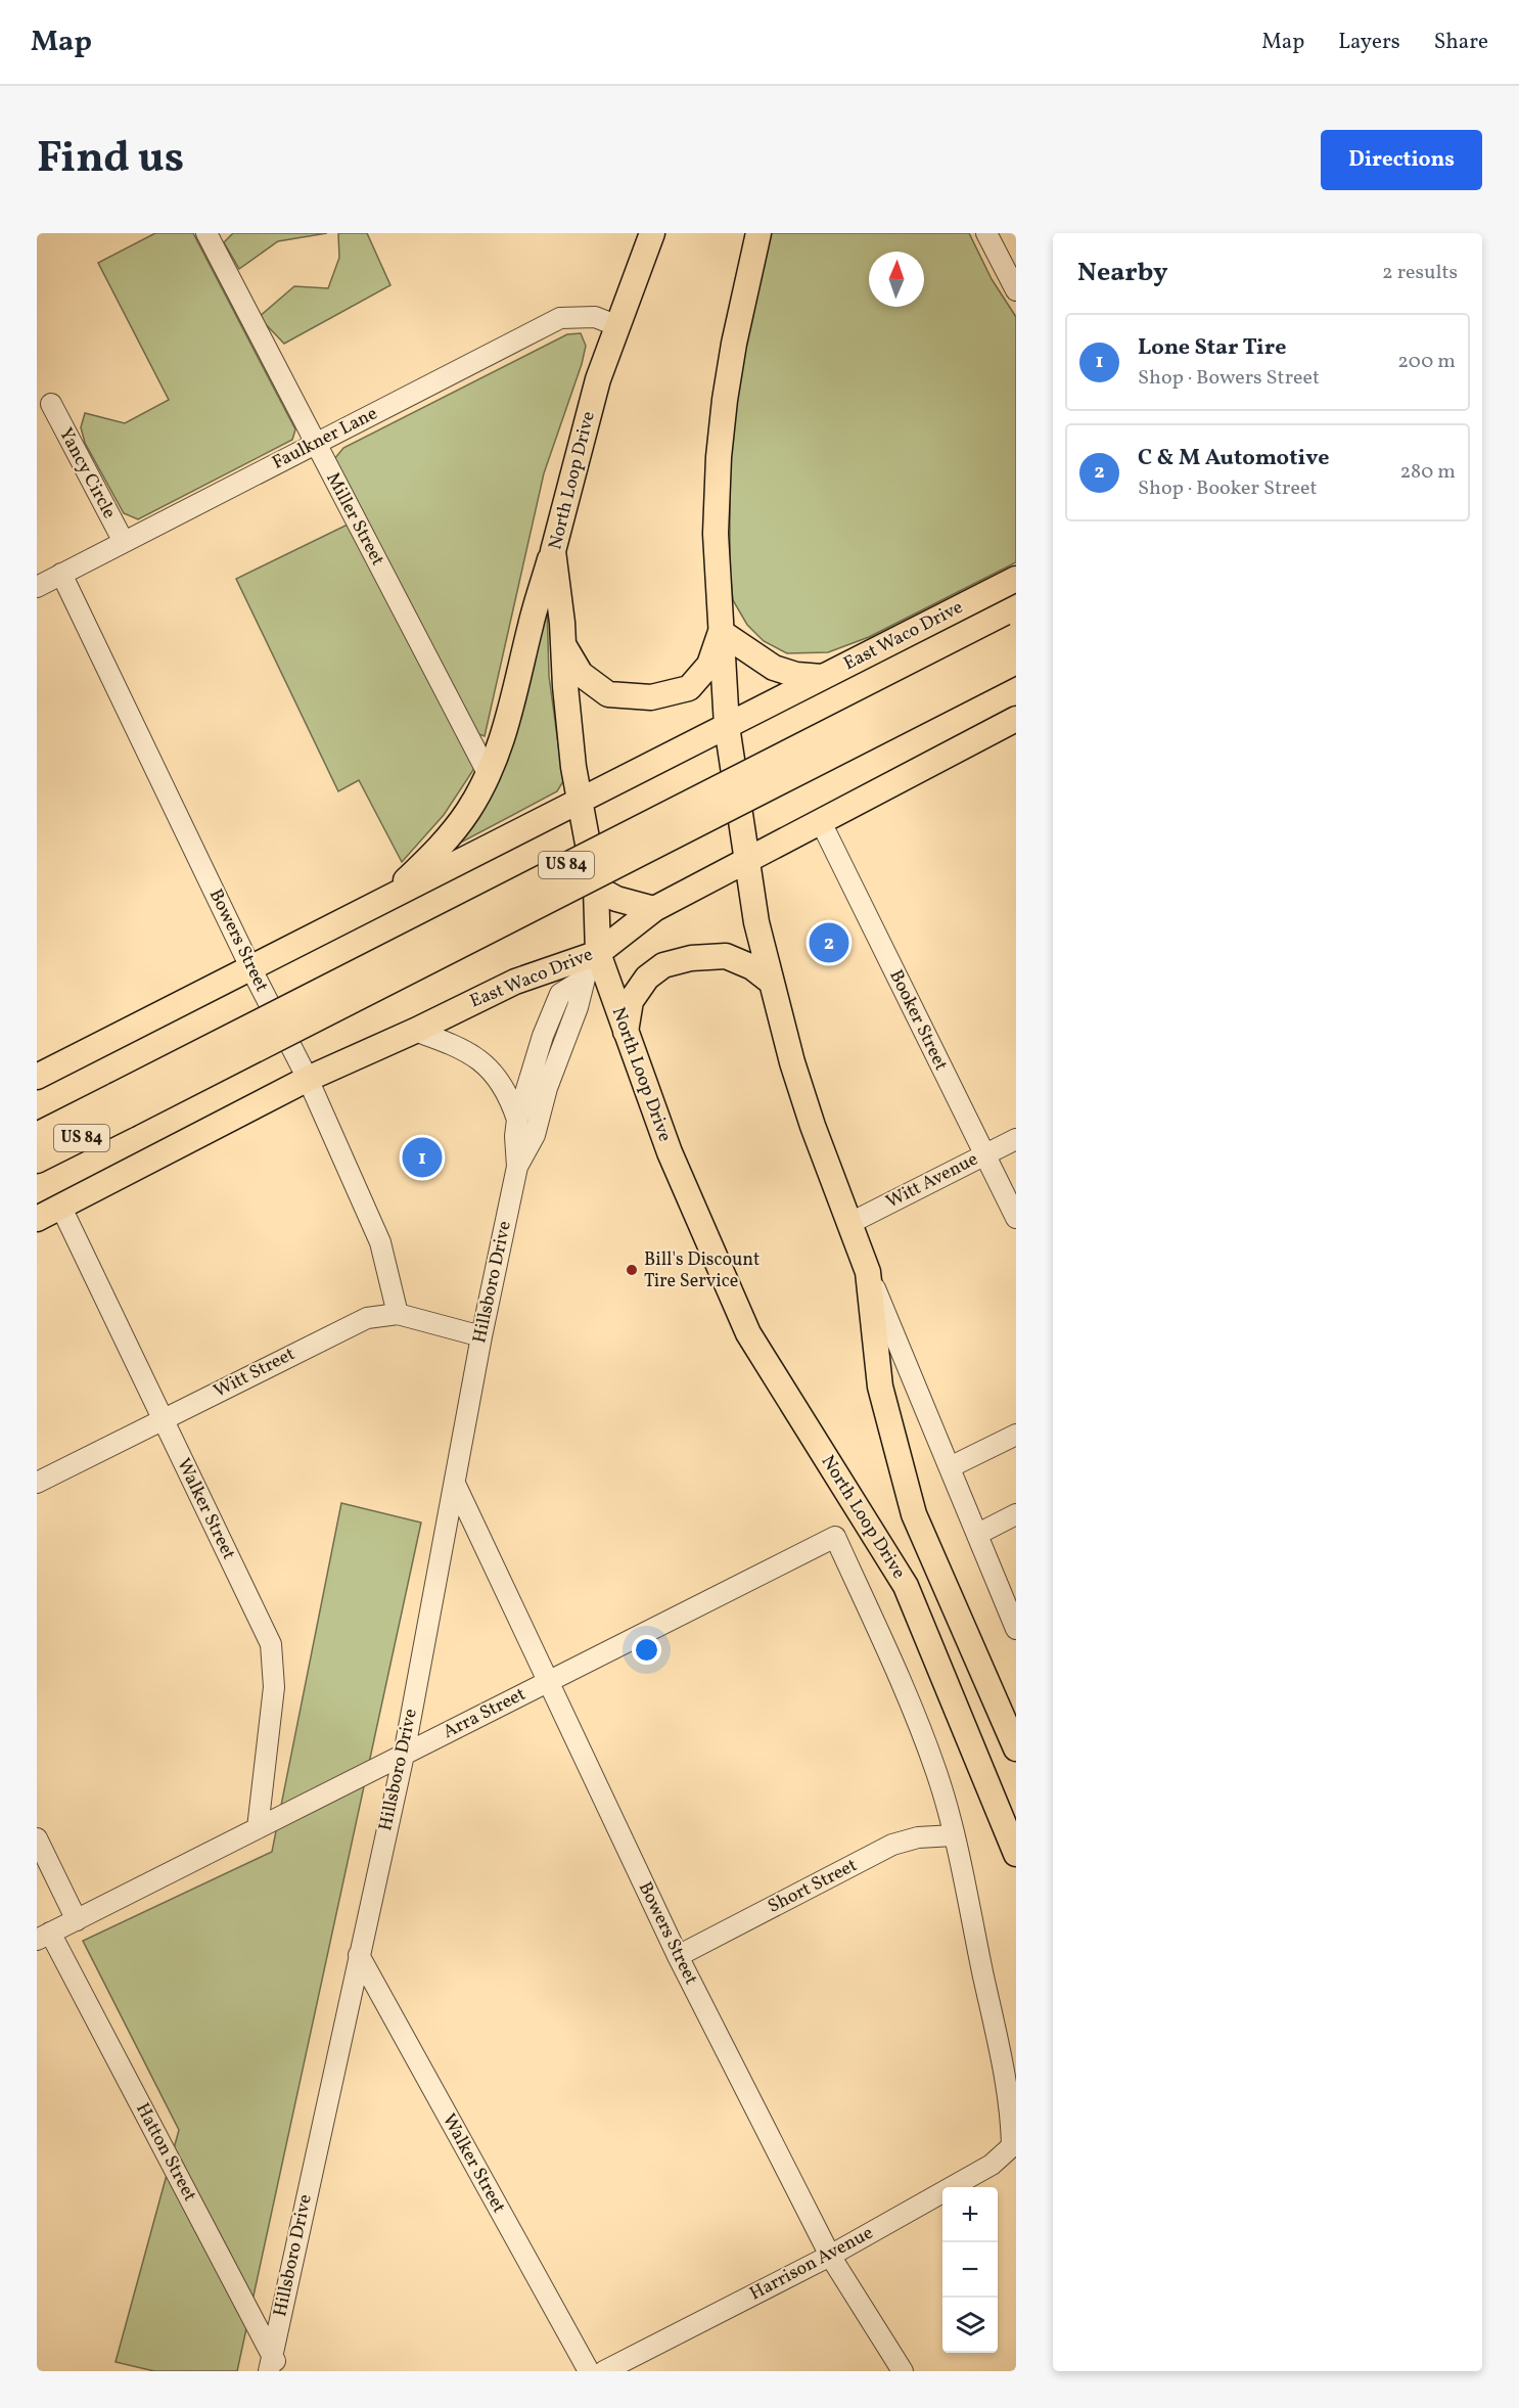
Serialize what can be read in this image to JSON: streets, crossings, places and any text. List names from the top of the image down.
{
  "streets": {
    "main road": ["North Loop Drive", "East Waco Drive", "US 84"],
    "street": [
      "Faulkner Lane",
      "Yancy Circle",
      "Miller Street",
      "Bowers Street",
      "Booker Street",
      "Witt Avenue",
      "Hillsboro Drive",
      "Witt Street",
      "Walker Street",
      "Arra Street",
      "Short Street",
      "Hatton Street",
      "Harrison Avenue"
    ]
  },
  "crossings": [
    ["Faulkner Lane", "Yancy Circle"],
    ["Faulkner Lane", "North Loop Drive"],
    ["Faulkner Lane", "Miller Street"],
    ["Faulkner Lane", "Bowers Street"],
    ["North Loop Drive", "East Waco Drive"],
    ["North Loop Drive", "Witt Avenue"],
    ["North Loop Drive", "Hillsboro Drive"],
    ["North Loop Drive", "Arra Street"],
    ["North Loop Drive", "Short Street"],
    ["North Loop Drive", "Harrison Avenue"],
    ["East Waco Drive", "Bowers Street"],
    ["East Waco Drive", "Booker Street"],
    ["East Waco Drive", "Hillsboro Drive"],
    ["East Waco Drive", "Walker Street"],
    ["Bowers Street", "Hillsboro Drive"],
    ["Bowers Street", "Witt Street"],
    ["Bowers Street", "Arra Street"],
    ["Bowers Street", "Short Street"],
    ["Bowers Street", "Harrison Avenue"],
    ["Booker Street", "Witt Avenue"],
    ["Hillsboro Drive", "Witt Street"],
    ["Hillsboro Drive", "Walker Street"],
    ["Hillsboro Drive", "Arra Street"],
    ["Hillsboro Drive", "Hatton Street"],
    ["Witt Street", "Walker Street"],
    ["Walker Street", "Arra Street"],
    ["Arra Street", "Hatton Street"]
  ],
  "places": ["Bill's Discount Tire Service"],
  "north": "top",
  "page": {
    "header": "Map",
    "nav": ["Map", "Layers", "Share"],
    "title": "Find us",
    "buttons": "Directions",
    "heading": ["Nearby", "2 results"],
    "list": [
      {
        "mark": "1",
        "name": "Lone Star Tire",
        "note": "Shop · Bowers Street",
        "value": "200 m"
      },
      {
        "mark": "2",
        "name": "C & M Automotive",
        "note": "Shop · Booker Street",
        "value": "280 m"
      }
    ],
    "pins": ["2", "1"],
    "map_buttons": ["+", "−"]
  }
}
